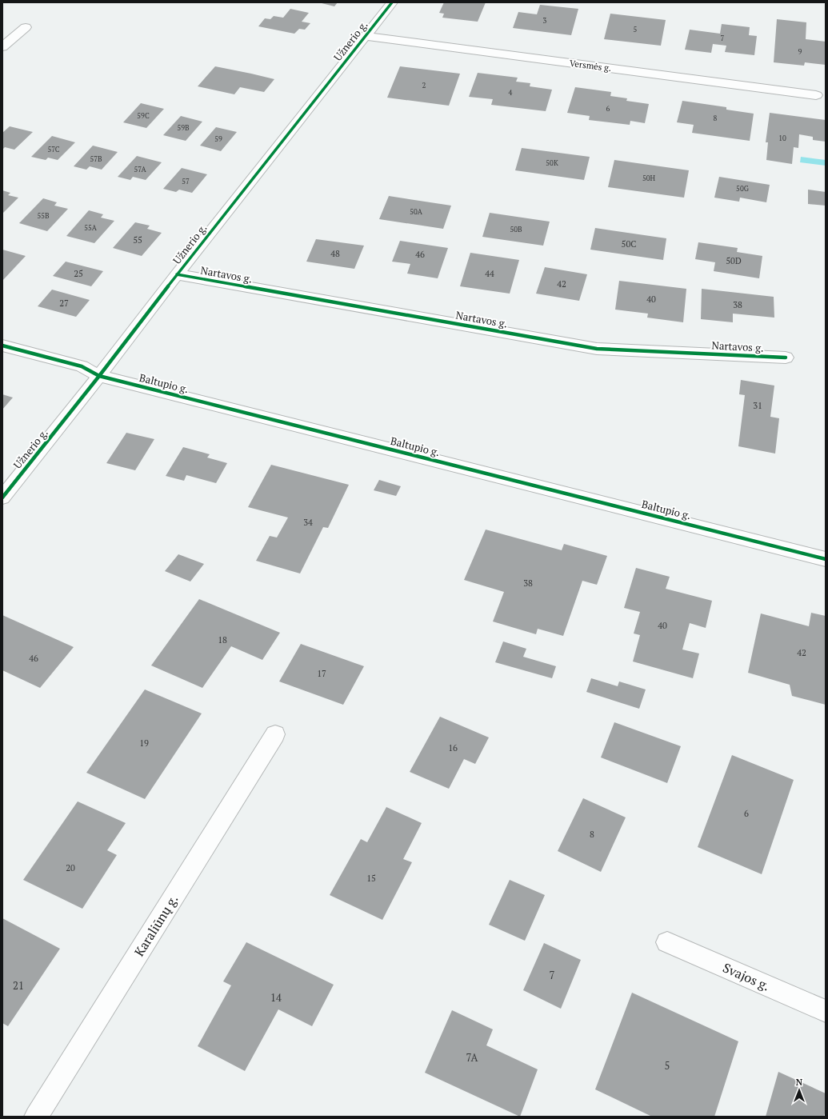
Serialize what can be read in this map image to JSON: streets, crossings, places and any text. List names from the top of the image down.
{
  "streets": {
    "street": [
      "Užnerio g.",
      "Versmės g.",
      "Nartavos g.",
      "Baltupio g.",
      "Karaliūnų g.",
      "Svajos g."
    ]
  },
  "crossings": [
    ["Užnerio g.", "Versmės g."],
    ["Užnerio g.", "Nartavos g."],
    ["Užnerio g.", "Baltupio g."]
  ],
  "house_numbers": [
    "3",
    "5",
    "7",
    "9",
    "2",
    "4",
    "6",
    "59C",
    "8",
    "59B",
    "10",
    "59",
    "57C",
    "57B",
    "50K",
    "57A",
    "50H",
    "57",
    "50G",
    "50A",
    "55B",
    "55A",
    "50B",
    "55",
    "50C",
    "48",
    "46",
    "50D",
    "25",
    "44",
    "42",
    "40",
    "27",
    "38",
    "31",
    "34",
    "38",
    "40",
    "18",
    "42",
    "46",
    "17",
    "19",
    "16",
    "6",
    "8",
    "20",
    "15",
    "7",
    "21",
    "14",
    "7A",
    "5"
  ],
  "north": "top"
}
